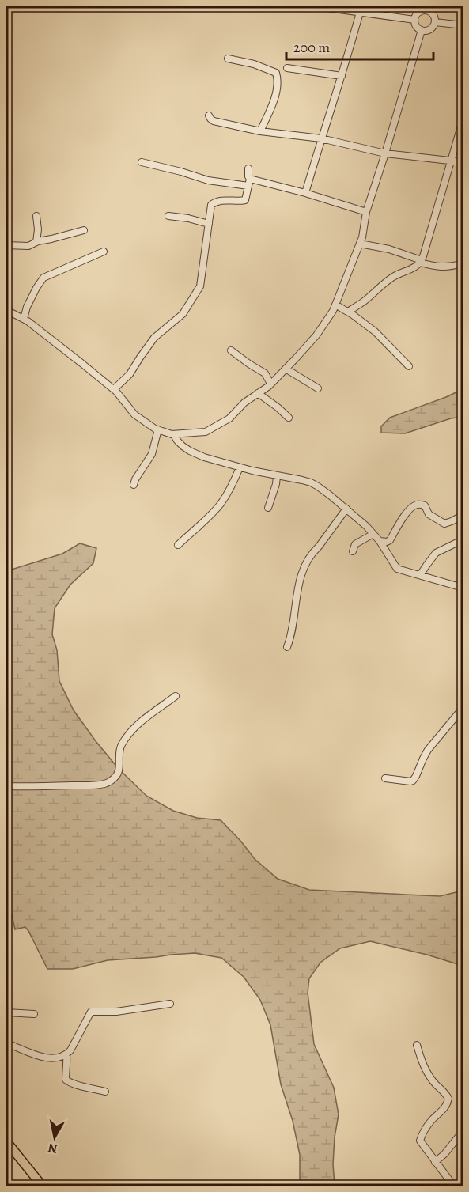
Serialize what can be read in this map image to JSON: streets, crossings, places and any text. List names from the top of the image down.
{
  "scale_bar": "200 m",
  "north": "bottom"
}
